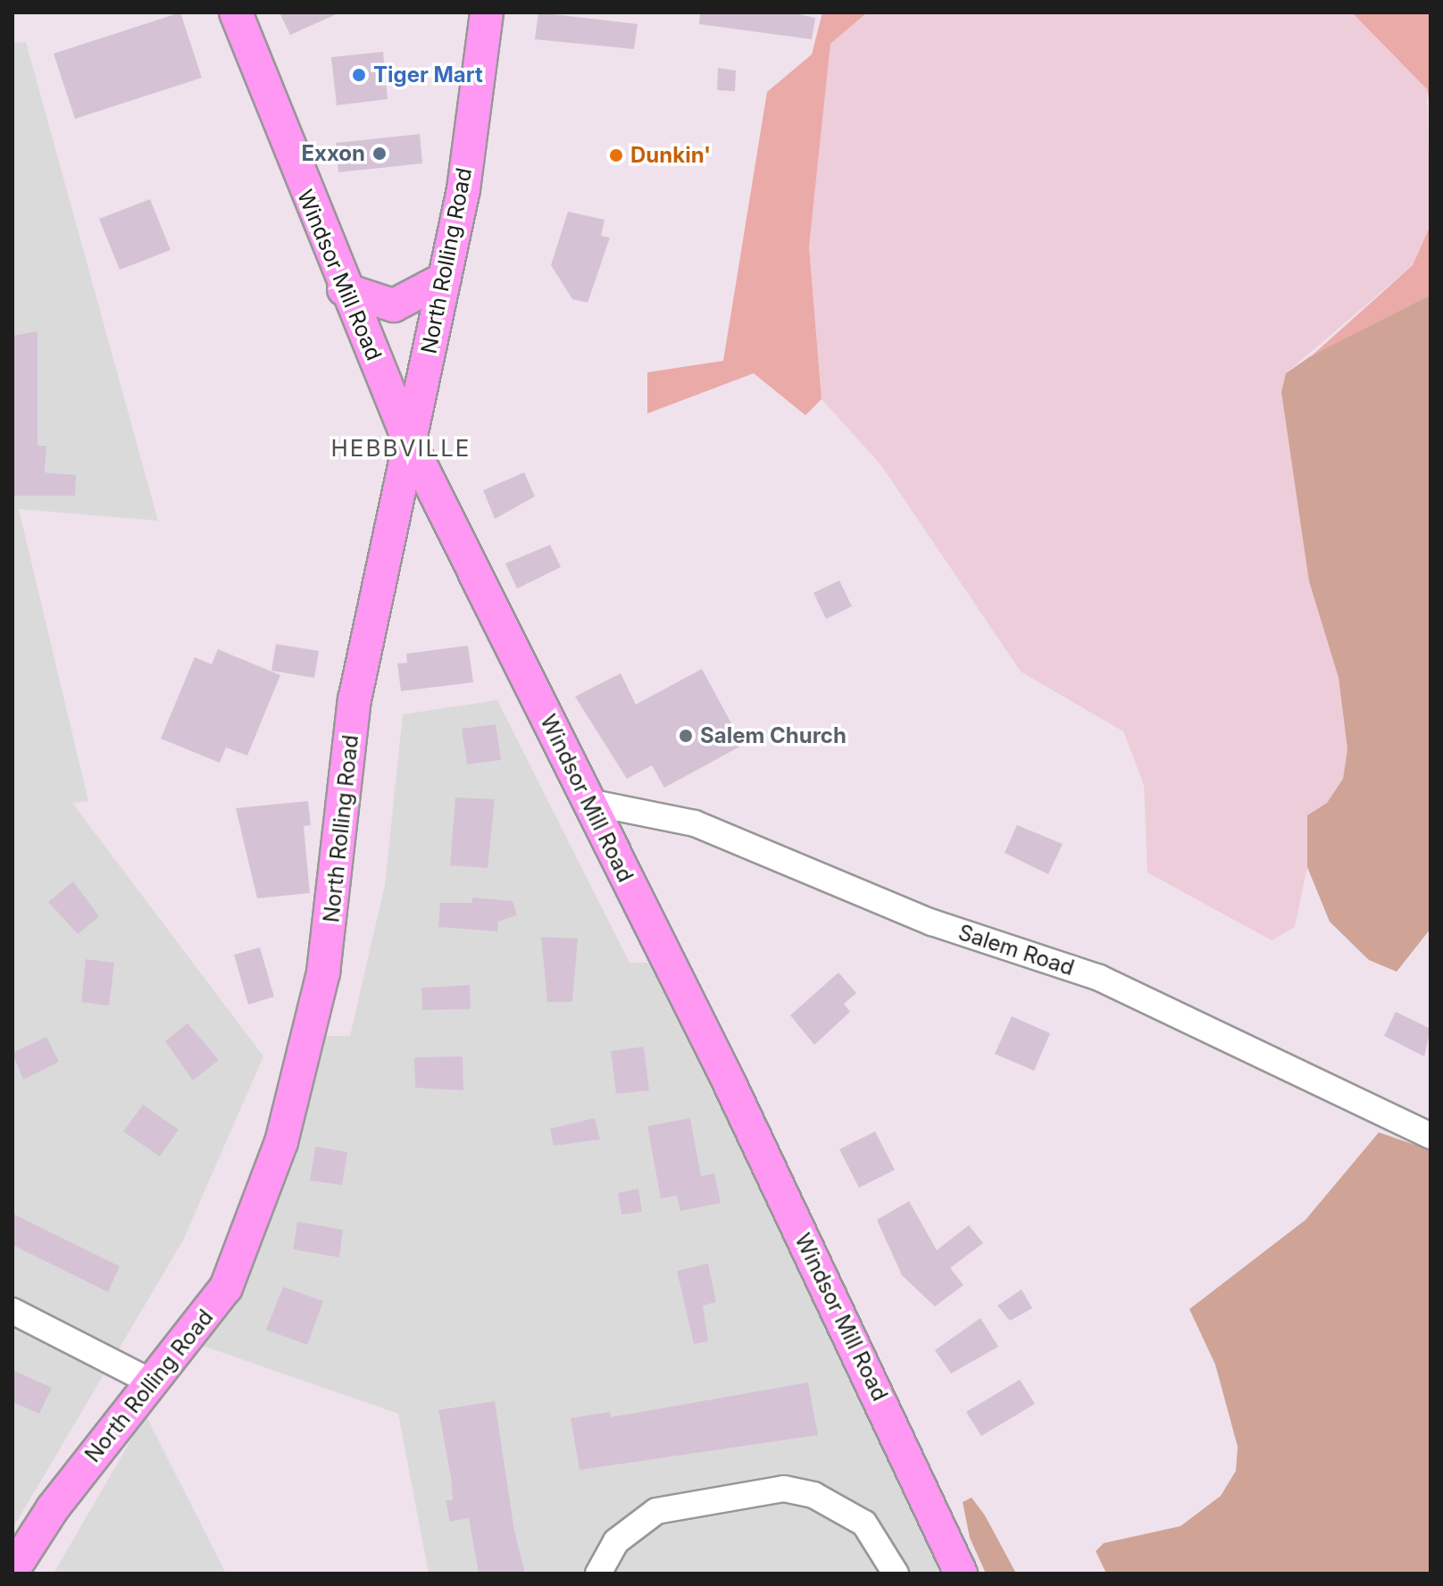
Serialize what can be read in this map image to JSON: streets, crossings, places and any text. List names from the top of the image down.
{
  "streets": {
    "main road": ["North Rolling Road", "Windsor Mill Road"],
    "street": ["Salem Road"]
  },
  "crossings": [
    ["North Rolling Road", "Windsor Mill Road"],
    ["Windsor Mill Road", "Salem Road"]
  ],
  "districts": ["HEBBVILLE"],
  "places": [
    "Tiger Mart",
    "Exxon",
    "Dunkin'",
    "Salem Church"
  ]
}
